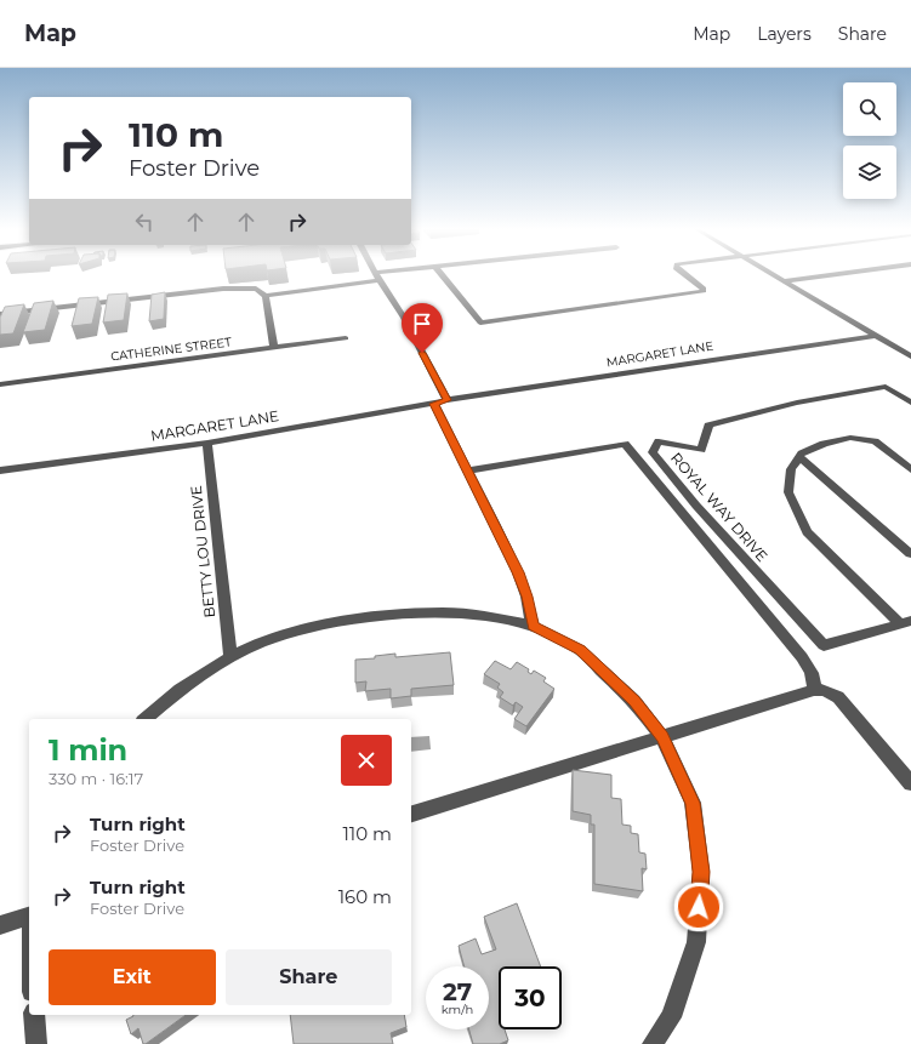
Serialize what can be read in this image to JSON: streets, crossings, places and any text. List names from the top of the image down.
{
  "streets": {
    "street": [
      "CATHERINE STREET",
      "MARGARET LANE",
      "ROYAL WAY DRIVE",
      "BETTY LOU DRIVE"
    ]
  },
  "crossings": [
    ["MARGARET LANE", "BETTY LOU DRIVE"]
  ],
  "page": {
    "header": "Map",
    "nav": ["Map", "Layers", "Share"],
    "turn": ["110 m", "Foster Drive"],
    "heading": ["1 min", "330 m · 16:17"],
    "list": [
      {
        "name": "Turn right",
        "note": "Foster Drive",
        "value": "110 m"
      },
      {
        "name": "Turn right",
        "note": "Foster Drive",
        "value": "160 m"
      }
    ],
    "buttons": ["Exit", "Share"],
    "speed": "27 km/h",
    "limit": "30"
  }
}
